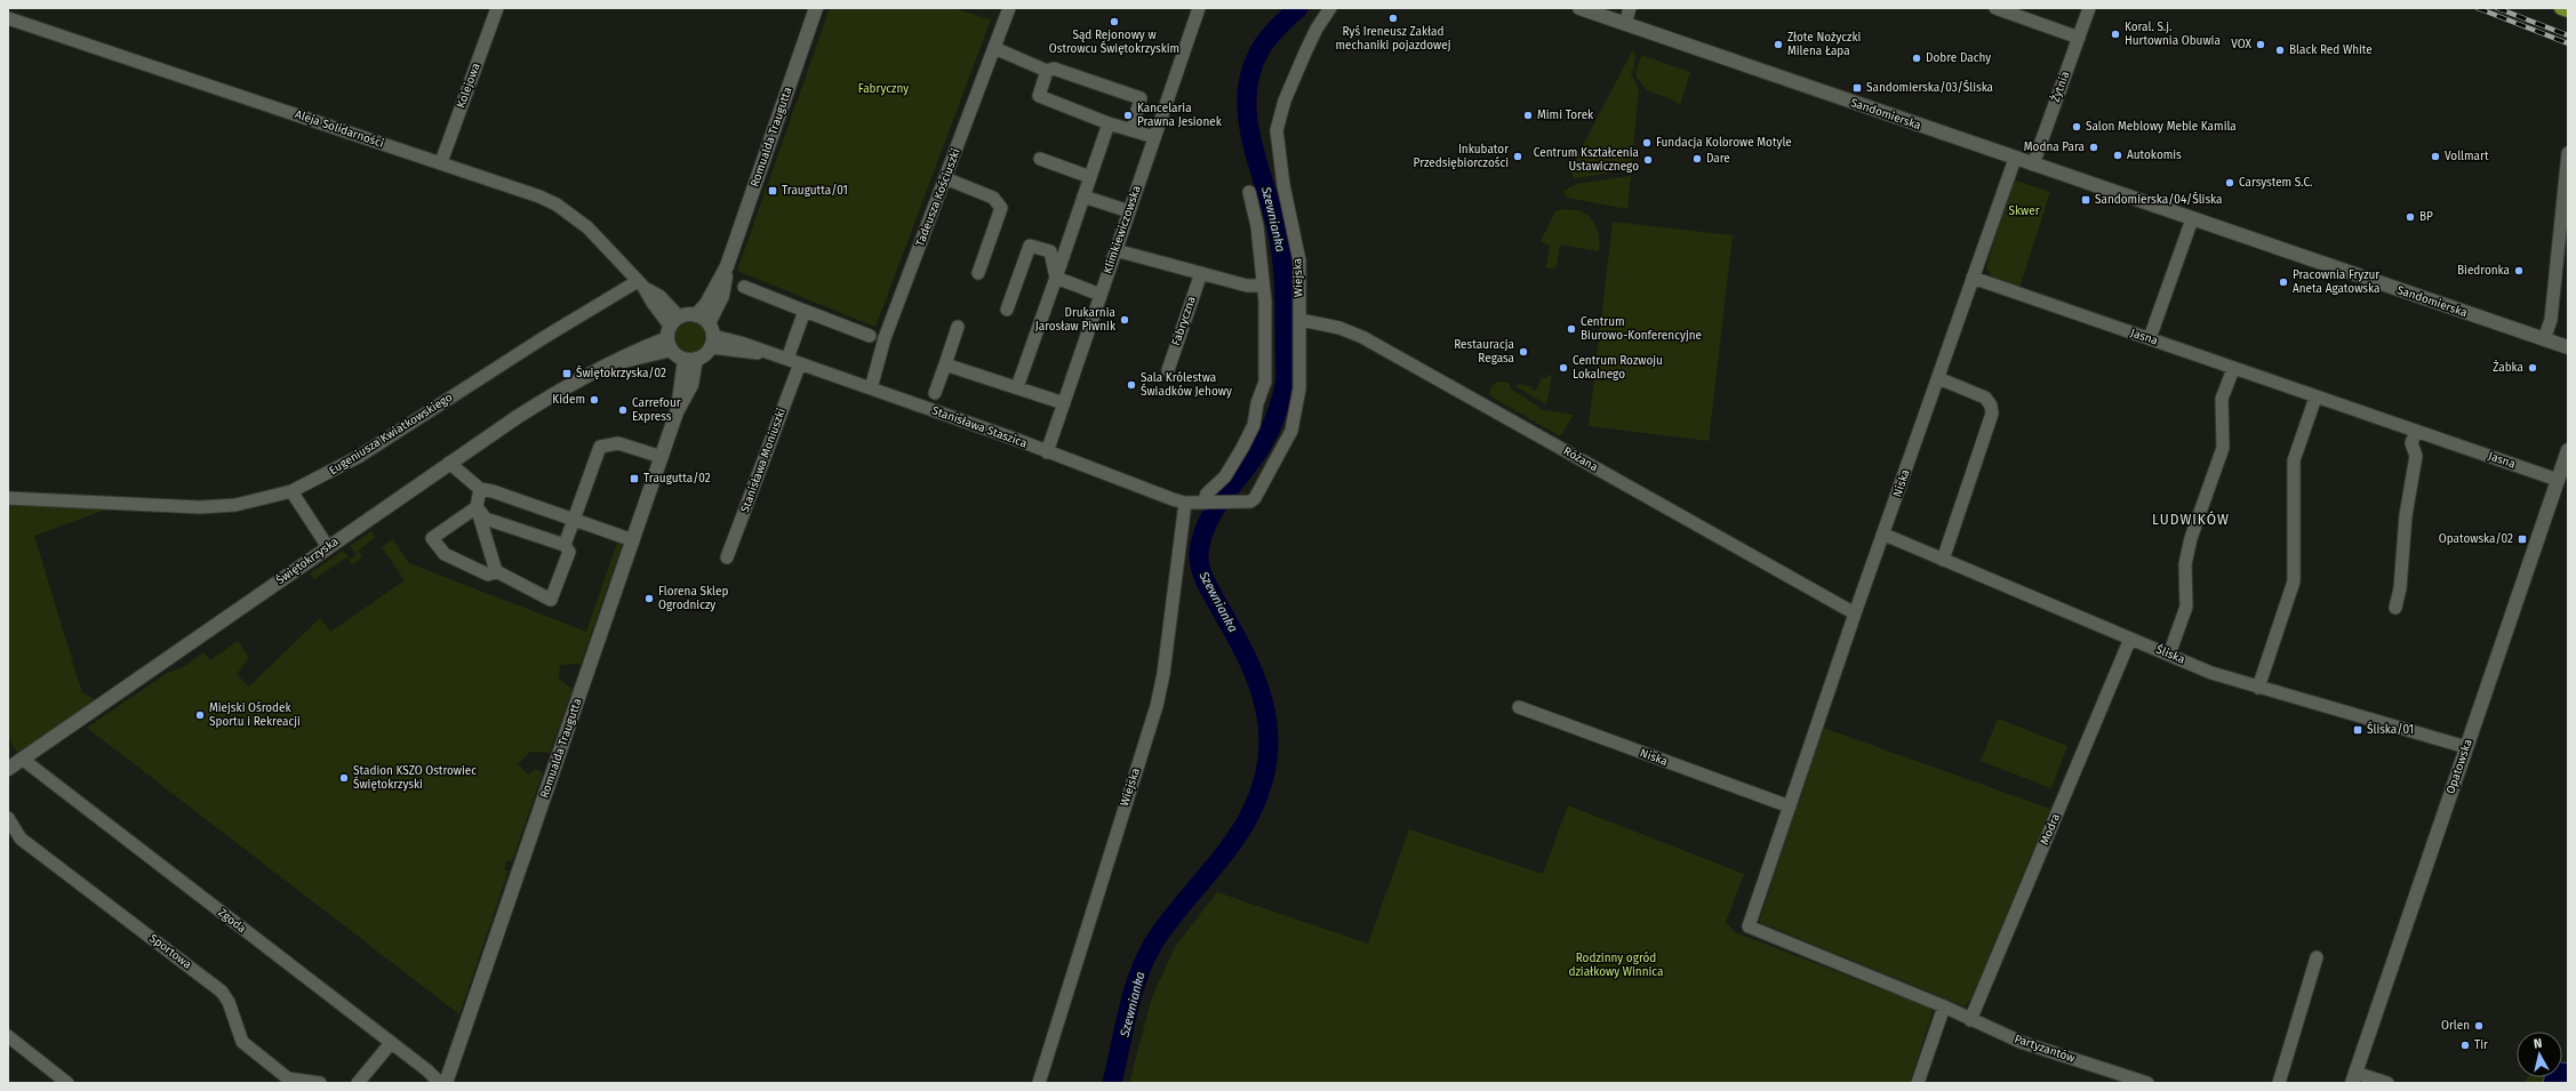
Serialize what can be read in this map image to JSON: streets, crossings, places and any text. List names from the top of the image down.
{
  "streets": {
    "street": [
      "Kolejowa",
      "Żytnia",
      "Sandomierska",
      "Aleja Solidarności",
      "Romualda Traugutta",
      "Tadeusza Kościuszki",
      "Klimkiewiczowska",
      "Wiejska",
      "Fabryczna",
      "Jasna",
      "Stanisława Staszica",
      "Eugeniusza Kwiatkowskiego",
      "Różana",
      "Stanisława Moniuszki",
      "Niska",
      "Świętokrzyska",
      "Śliska",
      "Opatowska",
      "Modra",
      "Zgoda",
      "Sportowa",
      "Partyzantów"
    ]
  },
  "crossings": [
    ["Kolejowa", "Aleja Solidarności"],
    ["Żytnia", "Sandomierska"],
    ["Sandomierska", "Niska"],
    ["Aleja Solidarności", "Eugeniusza Kwiatkowskiego"],
    ["Aleja Solidarności", "Świętokrzyska"],
    ["Romualda Traugutta", "Stanisława Staszica"],
    ["Romualda Traugutta", "Świętokrzyska"],
    ["Tadeusza Kościuszki", "Stanisława Staszica"],
    ["Klimkiewiczowska", "Stanisława Staszica"],
    ["Wiejska", "Stanisława Staszica"],
    ["Wiejska", "Różana"],
    ["Jasna", "Niska"],
    ["Jasna", "Opatowska"],
    ["Stanisława Staszica", "Stanisława Moniuszki"],
    ["Różana", "Niska"],
    ["Niska", "Śliska"],
    ["Niska", "Partyzantów"],
    ["Świętokrzyska", "Zgoda"],
    ["Śliska", "Opatowska"],
    ["Śliska", "Modra"],
    ["Modra", "Partyzantów"]
  ],
  "districts": ["LUDWIKÓW"],
  "water": ["Szewnianka"],
  "parks": ["Fabryczny", "Skwer", "Rodzinny ogród działkowy Winnica"],
  "places": {
    "other": [
      "Ryś Ireneusz Zakład mechaniki pojazdowej",
      "Sąd Rejonowy w Ostrowcu Świętokrzyskim",
      "Koral. S.j. Hurtownia Obuwia",
      "Złote Nożyczki Milena Łapa",
      "VOX",
      "Black Red White",
      "Dobre Dachy",
      "Kancelaria Prawna Jesionek",
      "Mimi Torek",
      "Salon Meblowy Meble Kamila",
      "Fundacja Kolorowe Motyle",
      "Modna Para",
      "Autokomis",
      "Inkubator Przedsiębiorczości",
      "Vollmart",
      "Dare",
      "Centrum Kształcenia Ustawicznego",
      "Carsystem S.C.",
      "BP",
      "Biedronka",
      "Pracownia Fryzur Aneta Agatowska",
      "Drukarnia Jarosław Piwnik",
      "Centrum Biurowo-Konferencyjne",
      "Restauracja Regasa",
      "Centrum Rozwoju Lokalnego",
      "Żabka",
      "Sala Królestwa Świadków Jehowy",
      "Kidem",
      "Carrefour Express",
      "Florena Sklep Ogrodniczy",
      "Miejski Ośrodek Sportu i Rekreacji",
      "Stadion KSZO Ostrowiec Świętokrzyski",
      "Orlen",
      "Tir"
    ],
    "transit": [
      "Sandomierska/03/Śliska",
      "Traugutta/01",
      "Sandomierska/04/Śliska",
      "Świętokrzyska/02",
      "Traugutta/02",
      "Opatowska/02",
      "Śliska/01"
    ]
  },
  "north": "top"
}
